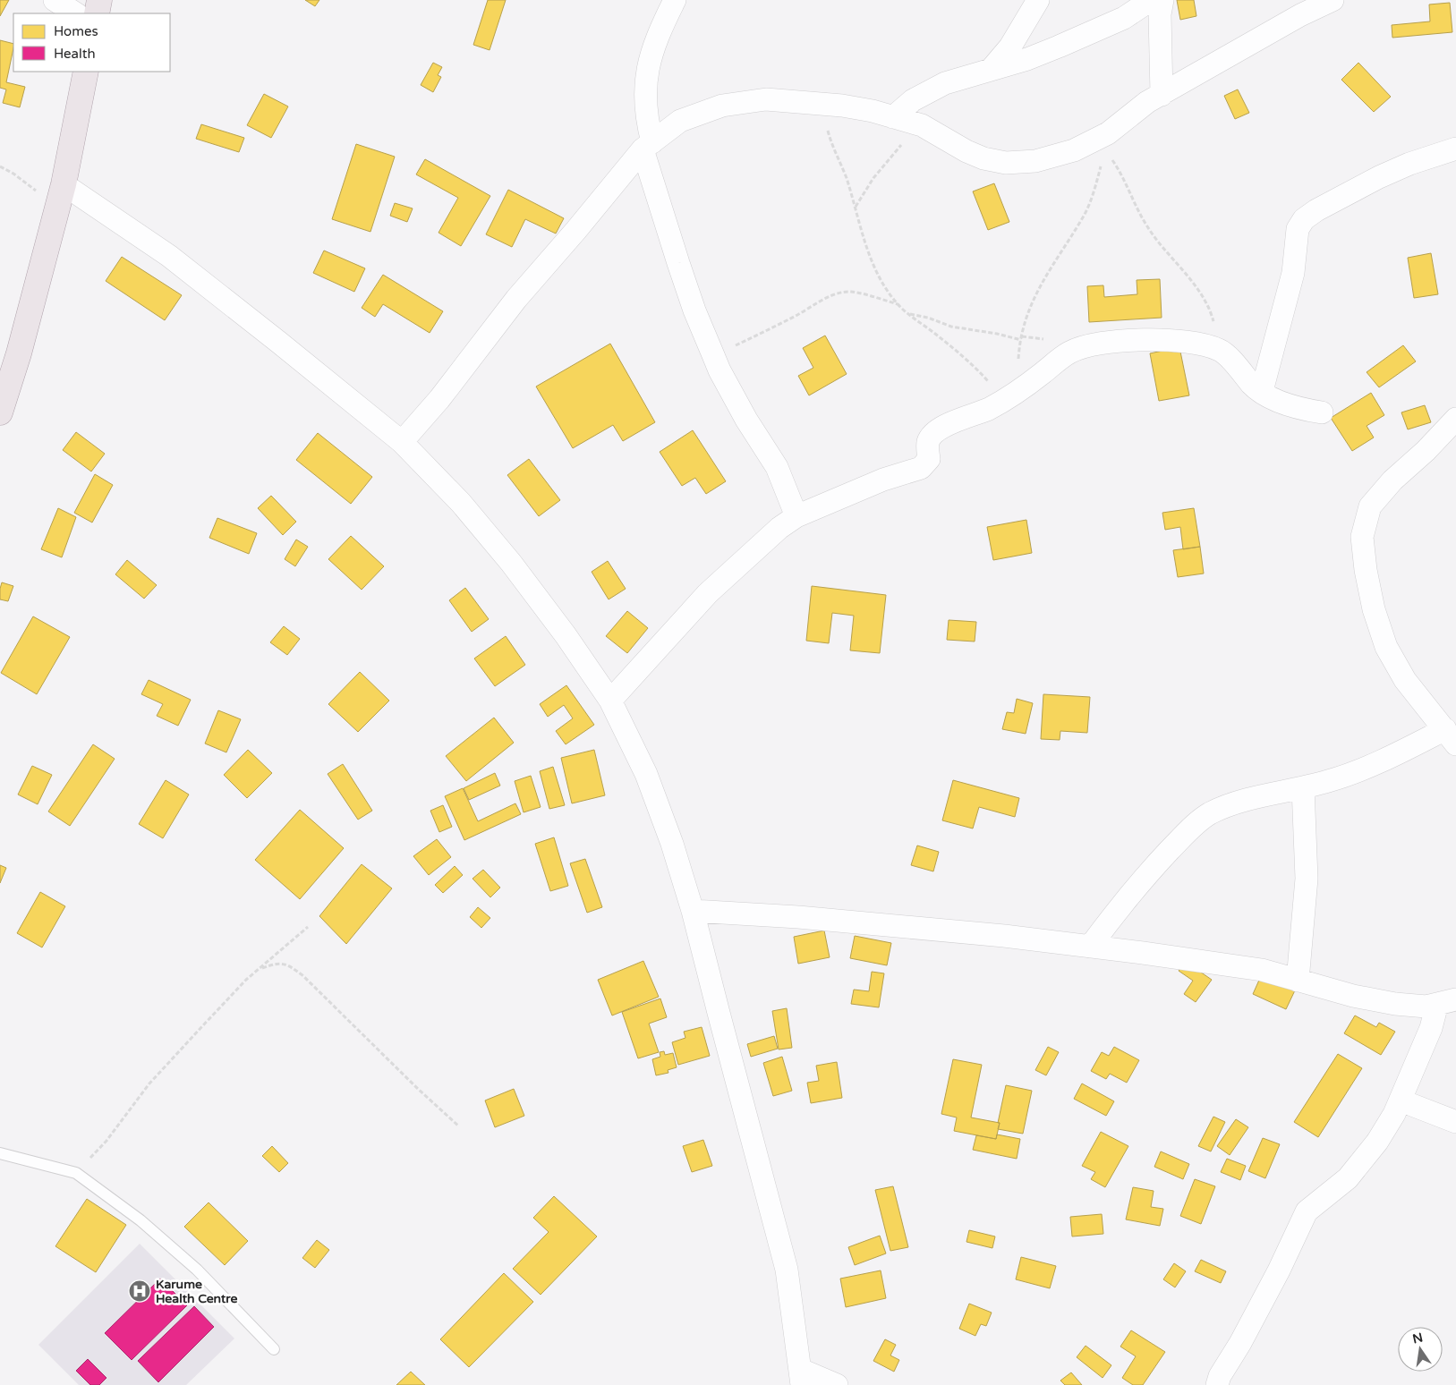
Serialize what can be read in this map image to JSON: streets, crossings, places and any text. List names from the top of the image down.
{
  "places": {
    "hospital": ["Karume Health Centre"]
  },
  "legend": ["Homes", "Health"],
  "north": "top"
}
